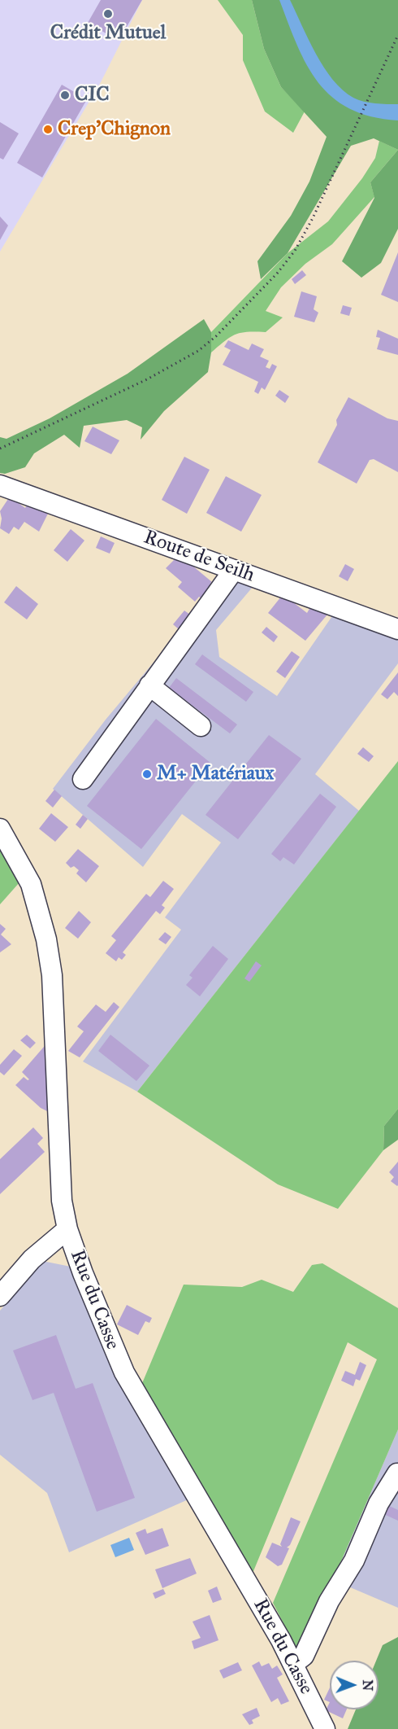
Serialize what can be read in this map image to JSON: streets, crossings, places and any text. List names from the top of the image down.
{
  "streets": {
    "street": ["Route de Seilh", "Rue du Casse"]
  },
  "places": [
    "Crédit Mutuel",
    "CIC",
    "Crep'Chignon",
    "M+ Matériaux"
  ],
  "north": "right"
}
